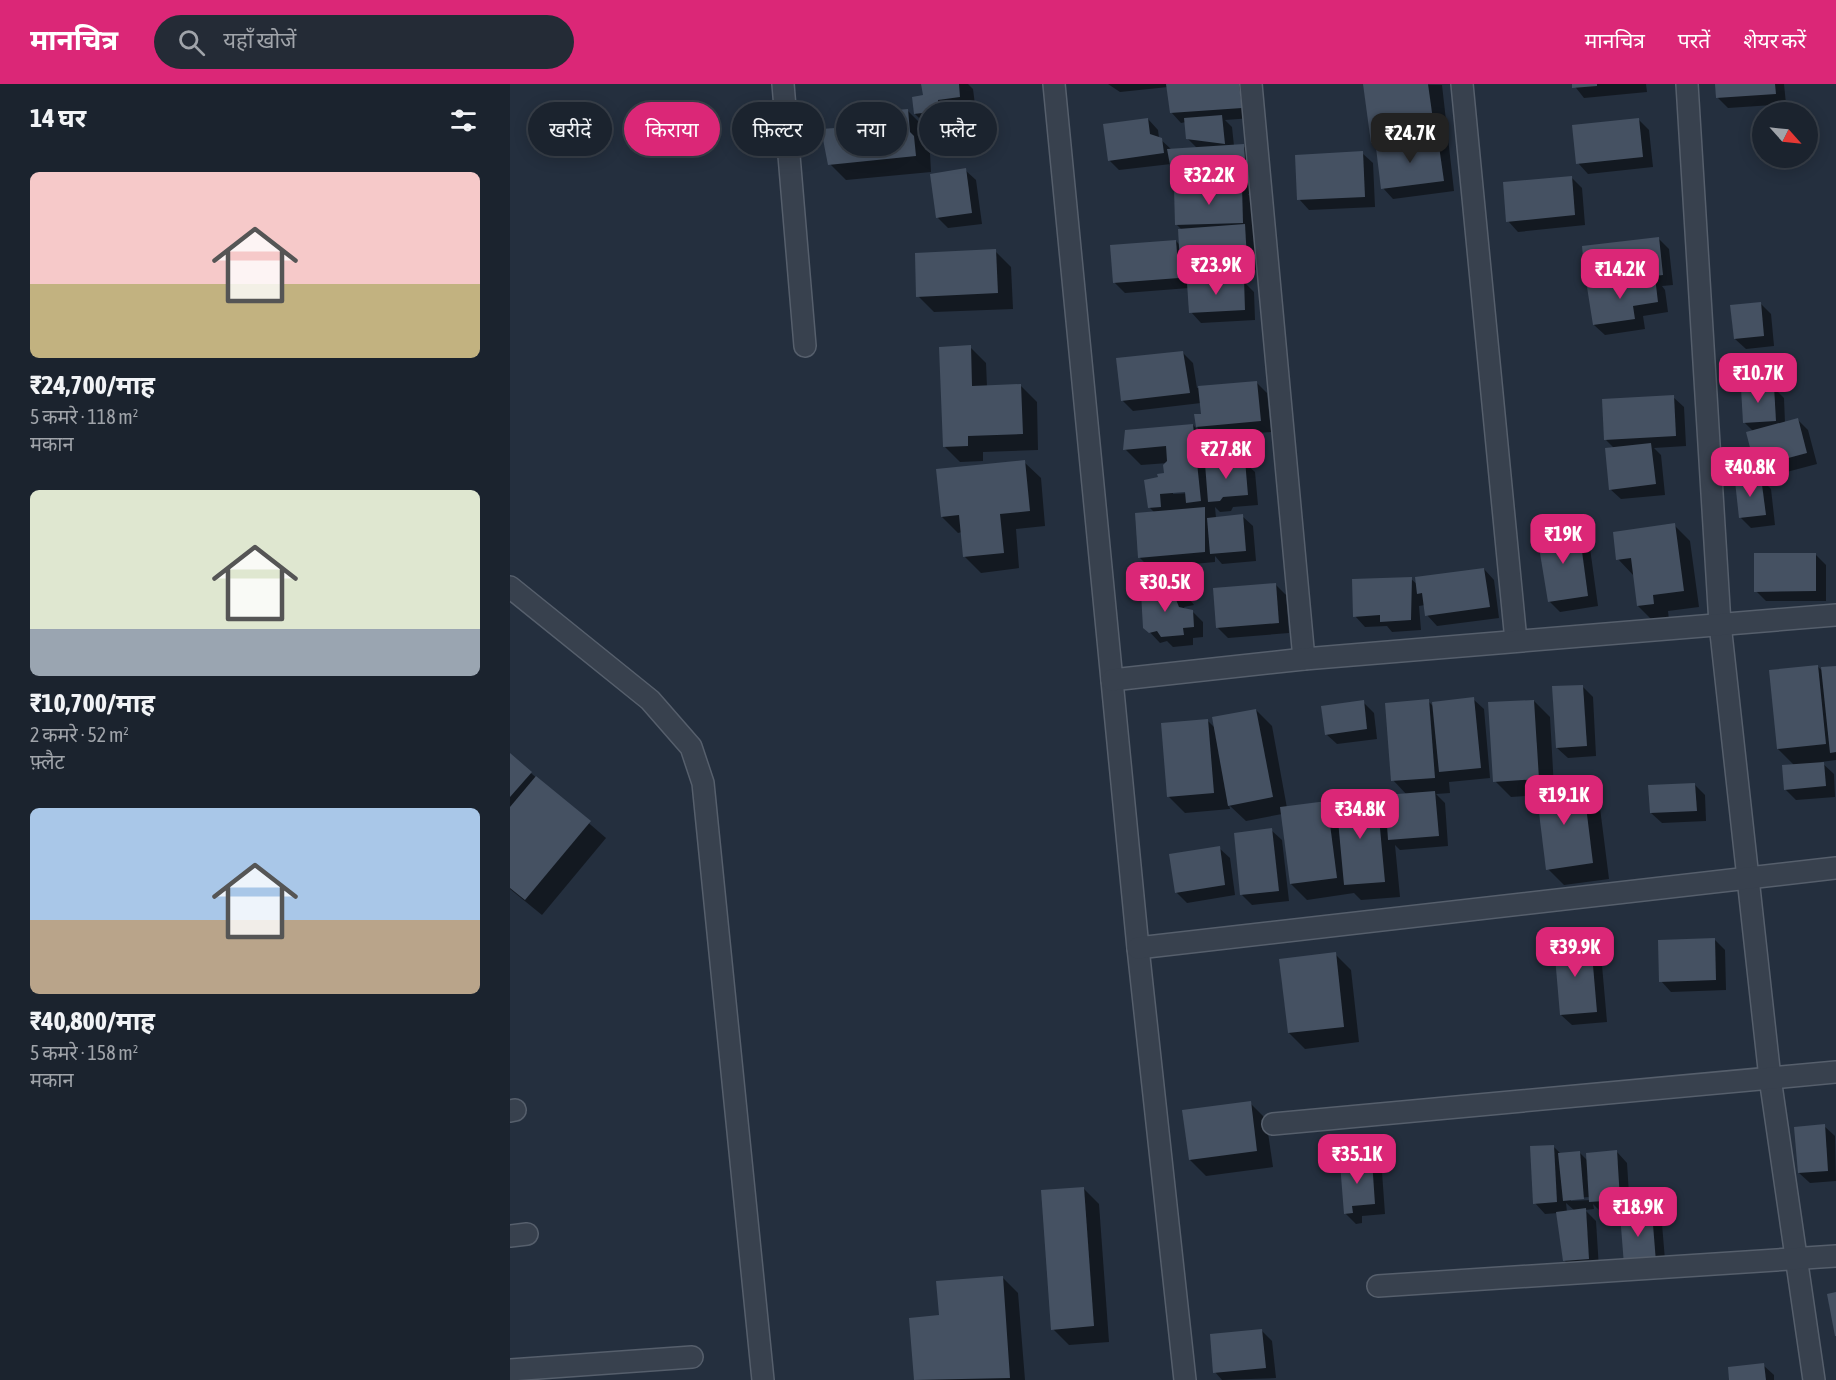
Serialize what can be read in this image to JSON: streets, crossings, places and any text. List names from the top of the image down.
{
  "north": "bottom right",
  "page": {
    "header": "मानचित्र",
    "search": "यहाँ खोजें",
    "nav": ["मानचित्र", "परतें", "शेयर करें"],
    "heading": "14 घर",
    "chip": [
      "खरीदें",
      "किराया",
      "फ़िल्टर",
      "नया",
      "फ़्लैट"
    ],
    "price": [
      "₹24.7K",
      "₹32.2K",
      "₹23.9K",
      "₹14.2K",
      "₹10.7K",
      "₹27.8K",
      "₹40.8K",
      "₹19K",
      "₹30.5K",
      "₹19.1K",
      "₹34.8K",
      "₹39.9K",
      "₹35.1K",
      "₹18.9K"
    ],
    "list": [
      {
        "name": "₹24,700/माह",
        "note": "5 कमरे · 118 m² · मकान"
      },
      {
        "name": "₹10,700/माह",
        "note": "2 कमरे · 52 m² · फ़्लैट"
      },
      {
        "name": "₹40,800/माह",
        "note": "5 कमरे · 158 m² · मकान"
      }
    ]
  }
}
